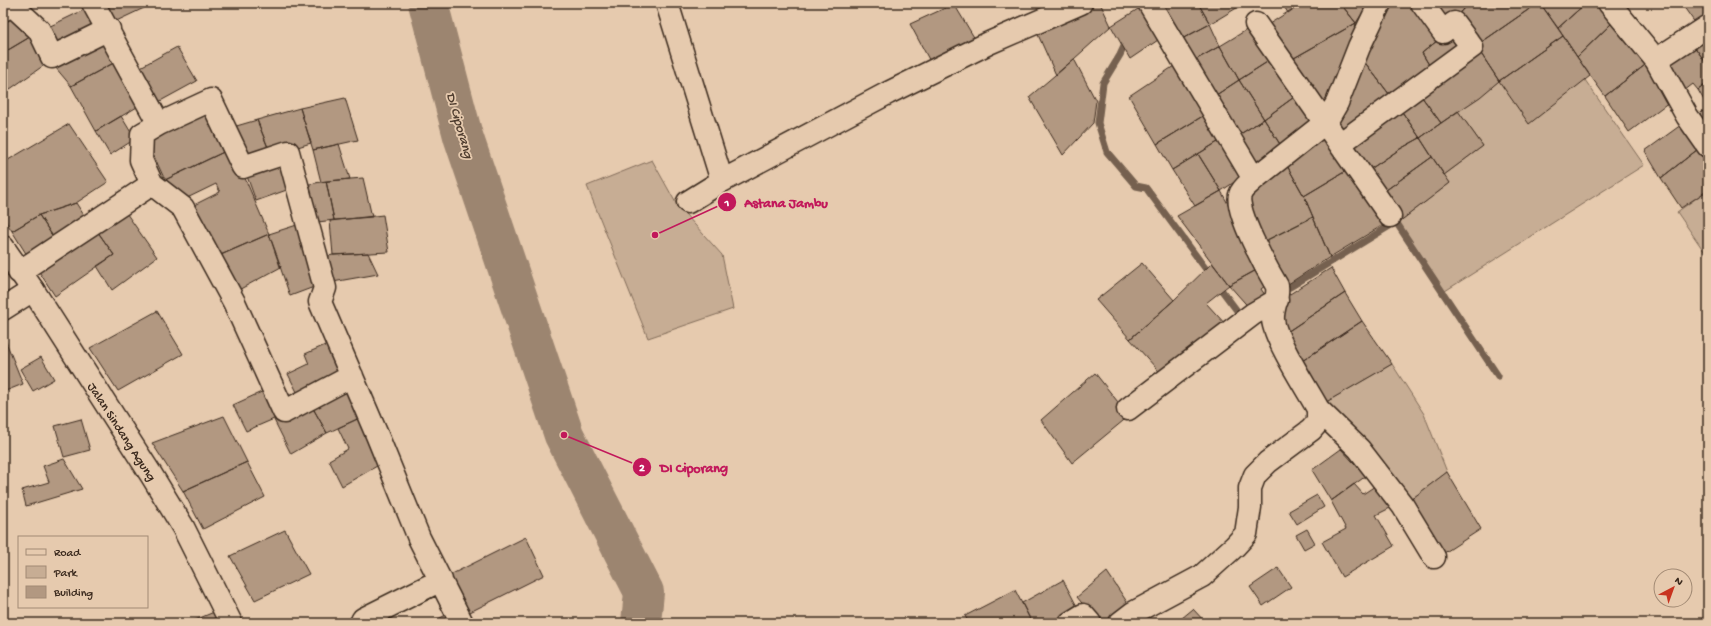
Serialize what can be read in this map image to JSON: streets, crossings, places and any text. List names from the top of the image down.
{
  "streets": {
    "street": ["Jalan Sindang Agung"]
  },
  "water": ["DI Ciporang"],
  "places": ["Astana Jambu", "DI Ciporang"],
  "legend": ["Road", "Park", "Building"],
  "north": "top right"
}
